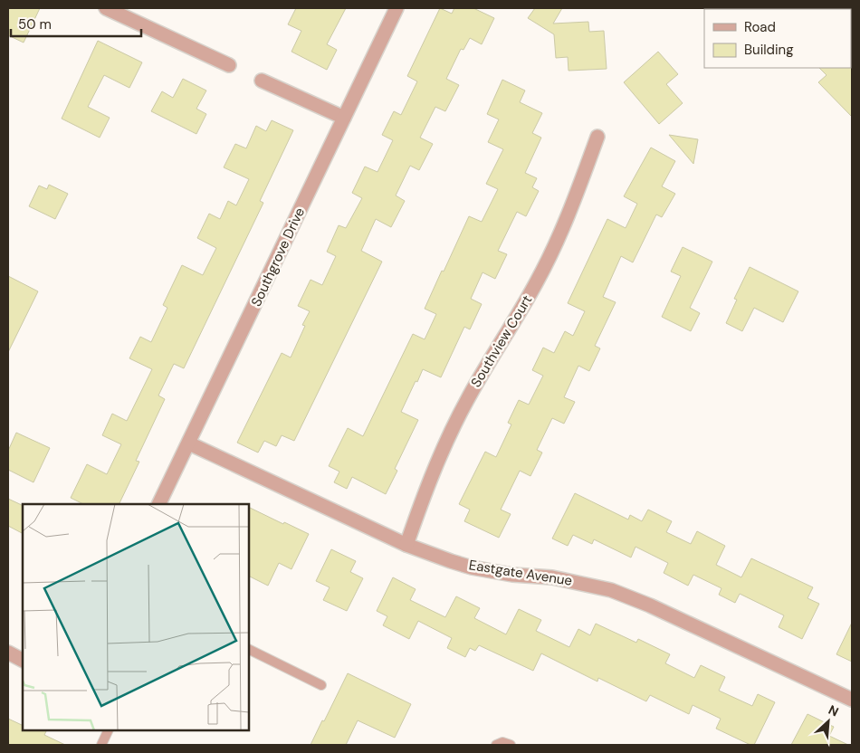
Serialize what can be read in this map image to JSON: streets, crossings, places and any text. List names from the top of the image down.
{
  "streets": {
    "street": ["Southgrove Drive", "Southview Court", "Eastgate Avenue"]
  },
  "crossings": [
    ["Southgrove Drive", "Eastgate Avenue"],
    ["Southview Court", "Eastgate Avenue"]
  ],
  "legend": ["Road", "Building"],
  "scale_bar": "50 m",
  "north": "top right"
}
